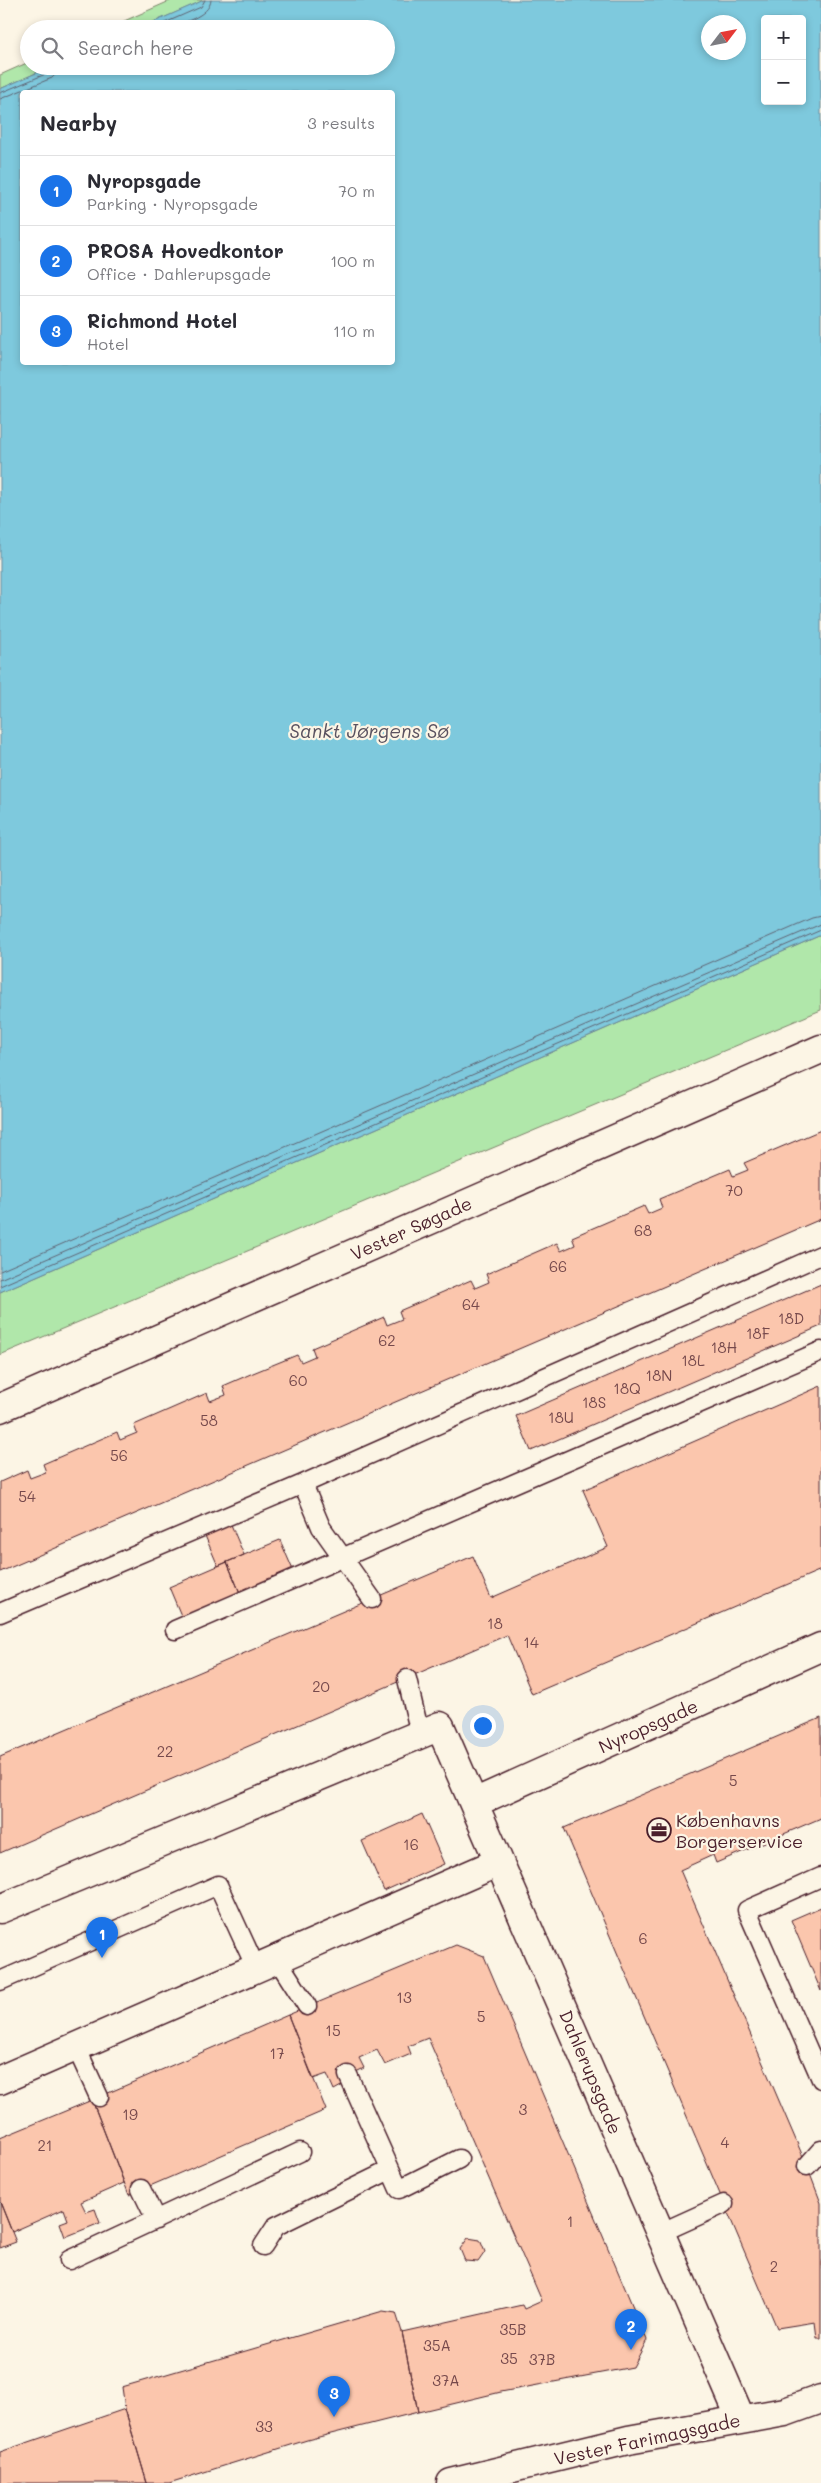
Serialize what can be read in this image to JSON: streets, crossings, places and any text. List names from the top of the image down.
{
  "streets": {
    "street": [
      "Vester Søgade",
      "Nyropsgade",
      "Dahlerupsgade",
      "Vester Farimagsgade"
    ]
  },
  "crossings": [
    ["Nyropsgade", "Dahlerupsgade"],
    ["Dahlerupsgade", "Vester Farimagsgade"]
  ],
  "water": ["Sankt Jørgens Sø"],
  "places": {
    "office": ["Københavns Borgerservice"]
  },
  "house_numbers": [
    "70",
    "68",
    "66",
    "64",
    "18D",
    "18F",
    "62",
    "18H",
    "18L",
    "18N",
    "60",
    "18Q",
    "18S",
    "18U",
    "58",
    "56",
    "54",
    "18",
    "14",
    "20",
    "22",
    "5",
    "16",
    "6",
    "13",
    "5",
    "15",
    "17",
    "3",
    "19",
    "4",
    "21",
    "1",
    "2",
    "35B",
    "35A",
    "35",
    "37B",
    "37A",
    "33"
  ],
  "north": "top right",
  "page": {
    "map_buttons": ["+", "−"],
    "search": "Search here",
    "heading": ["Nearby", "3 results"],
    "list": [
      {
        "mark": "1",
        "name": "Nyropsgade",
        "note": "Parking · Nyropsgade",
        "value": "70 m"
      },
      {
        "mark": "2",
        "name": "PROSA Hovedkontor",
        "note": "Office · Dahlerupsgade",
        "value": "100 m"
      },
      {
        "mark": "3",
        "name": "Richmond Hotel",
        "note": "Hotel",
        "value": "110 m"
      }
    ],
    "pins": ["1", "2", "3"]
  }
}
